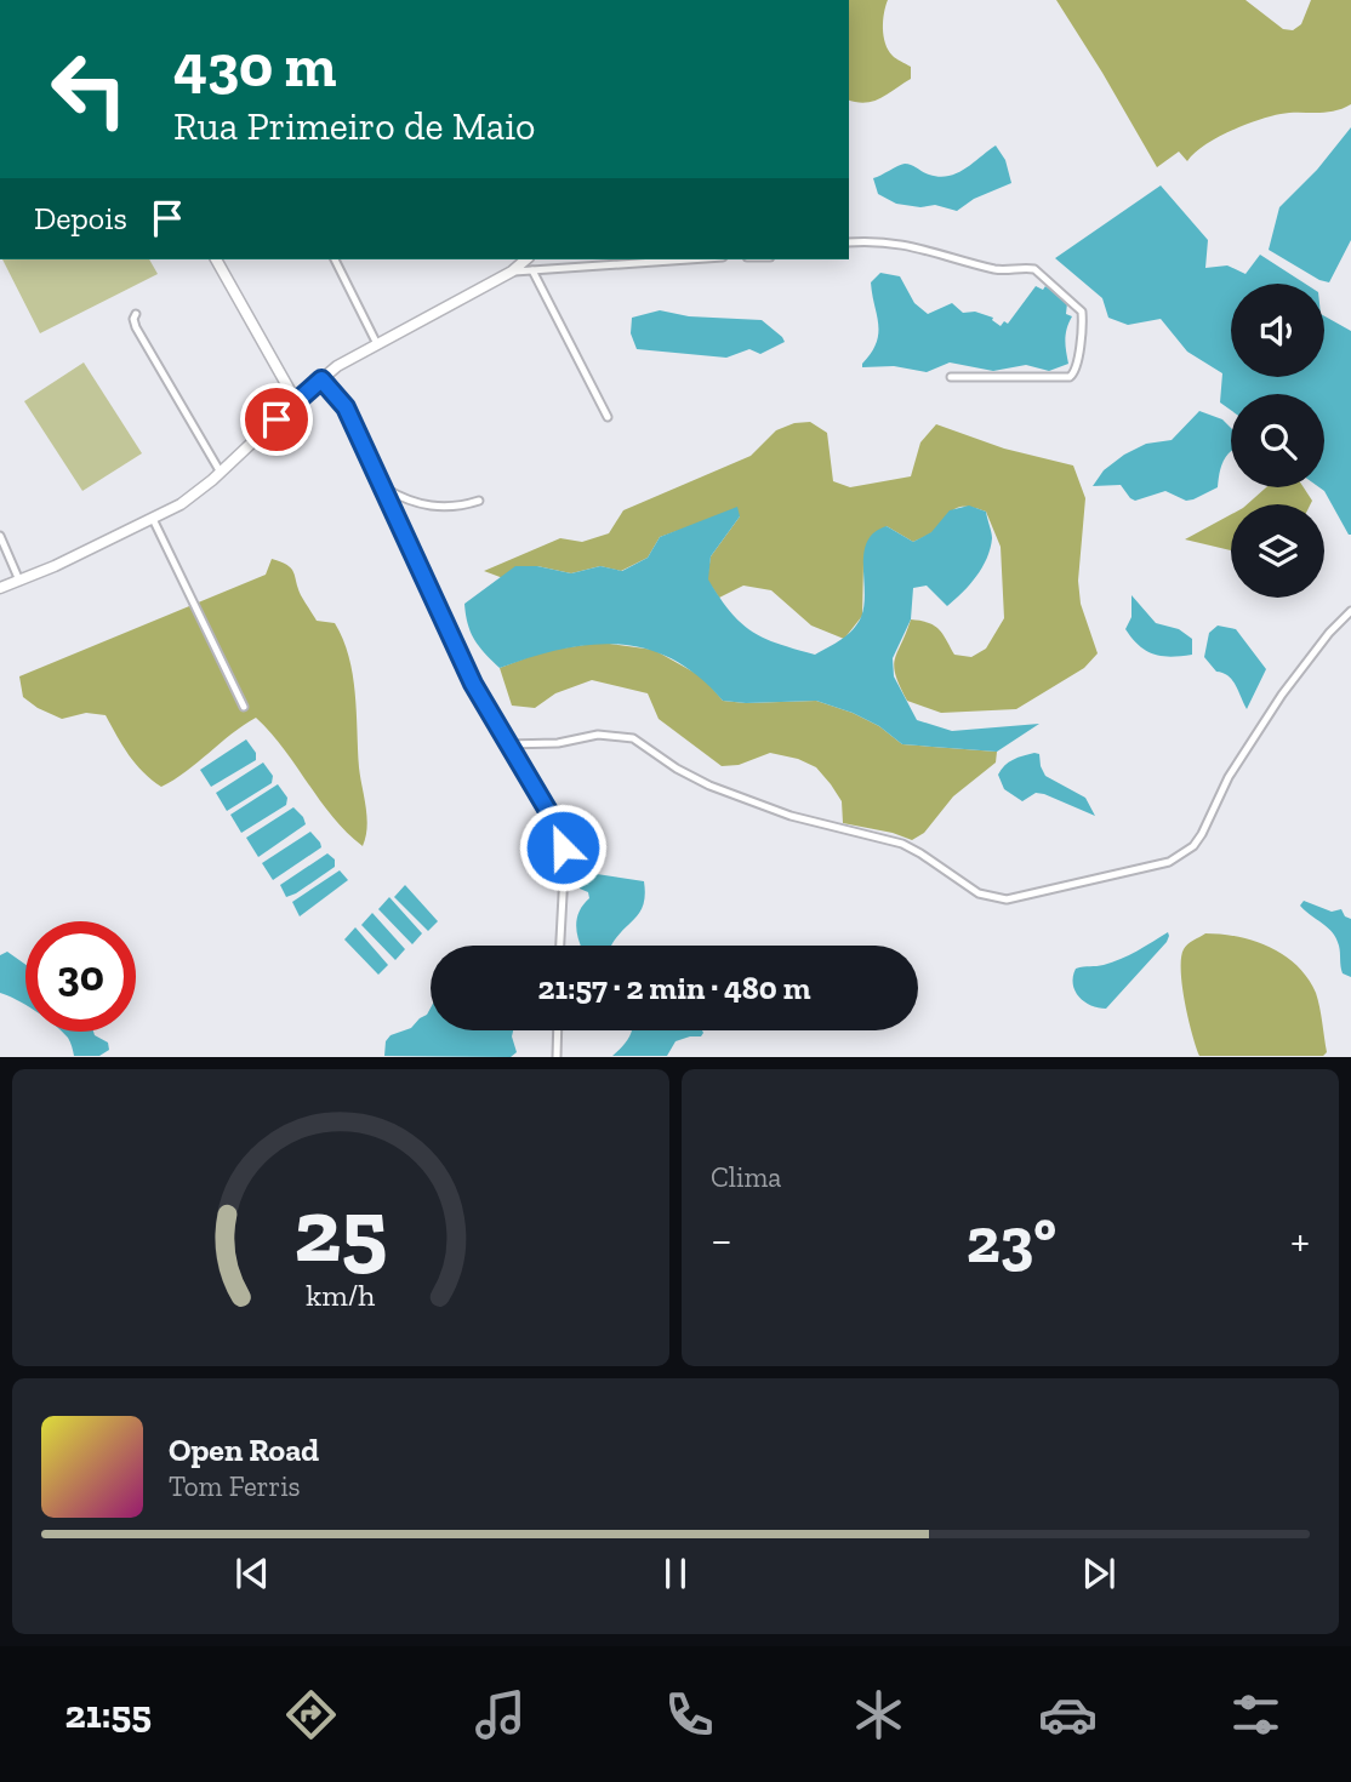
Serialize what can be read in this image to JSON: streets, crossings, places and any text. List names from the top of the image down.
{
  "page": {
    "turn": ["430 m", "Rua Primeiro de Maio"],
    "then": "Depois",
    "limit": "30",
    "trip": "21:57 · 2 min · 480 m",
    "tile": "Clima",
    "heat": ["−", "23°", "+"],
    "song": ["Open Road", "Tom Ferris"],
    "tabs": "21:55",
    "gauge": ["25", "km/h"]
  }
}
